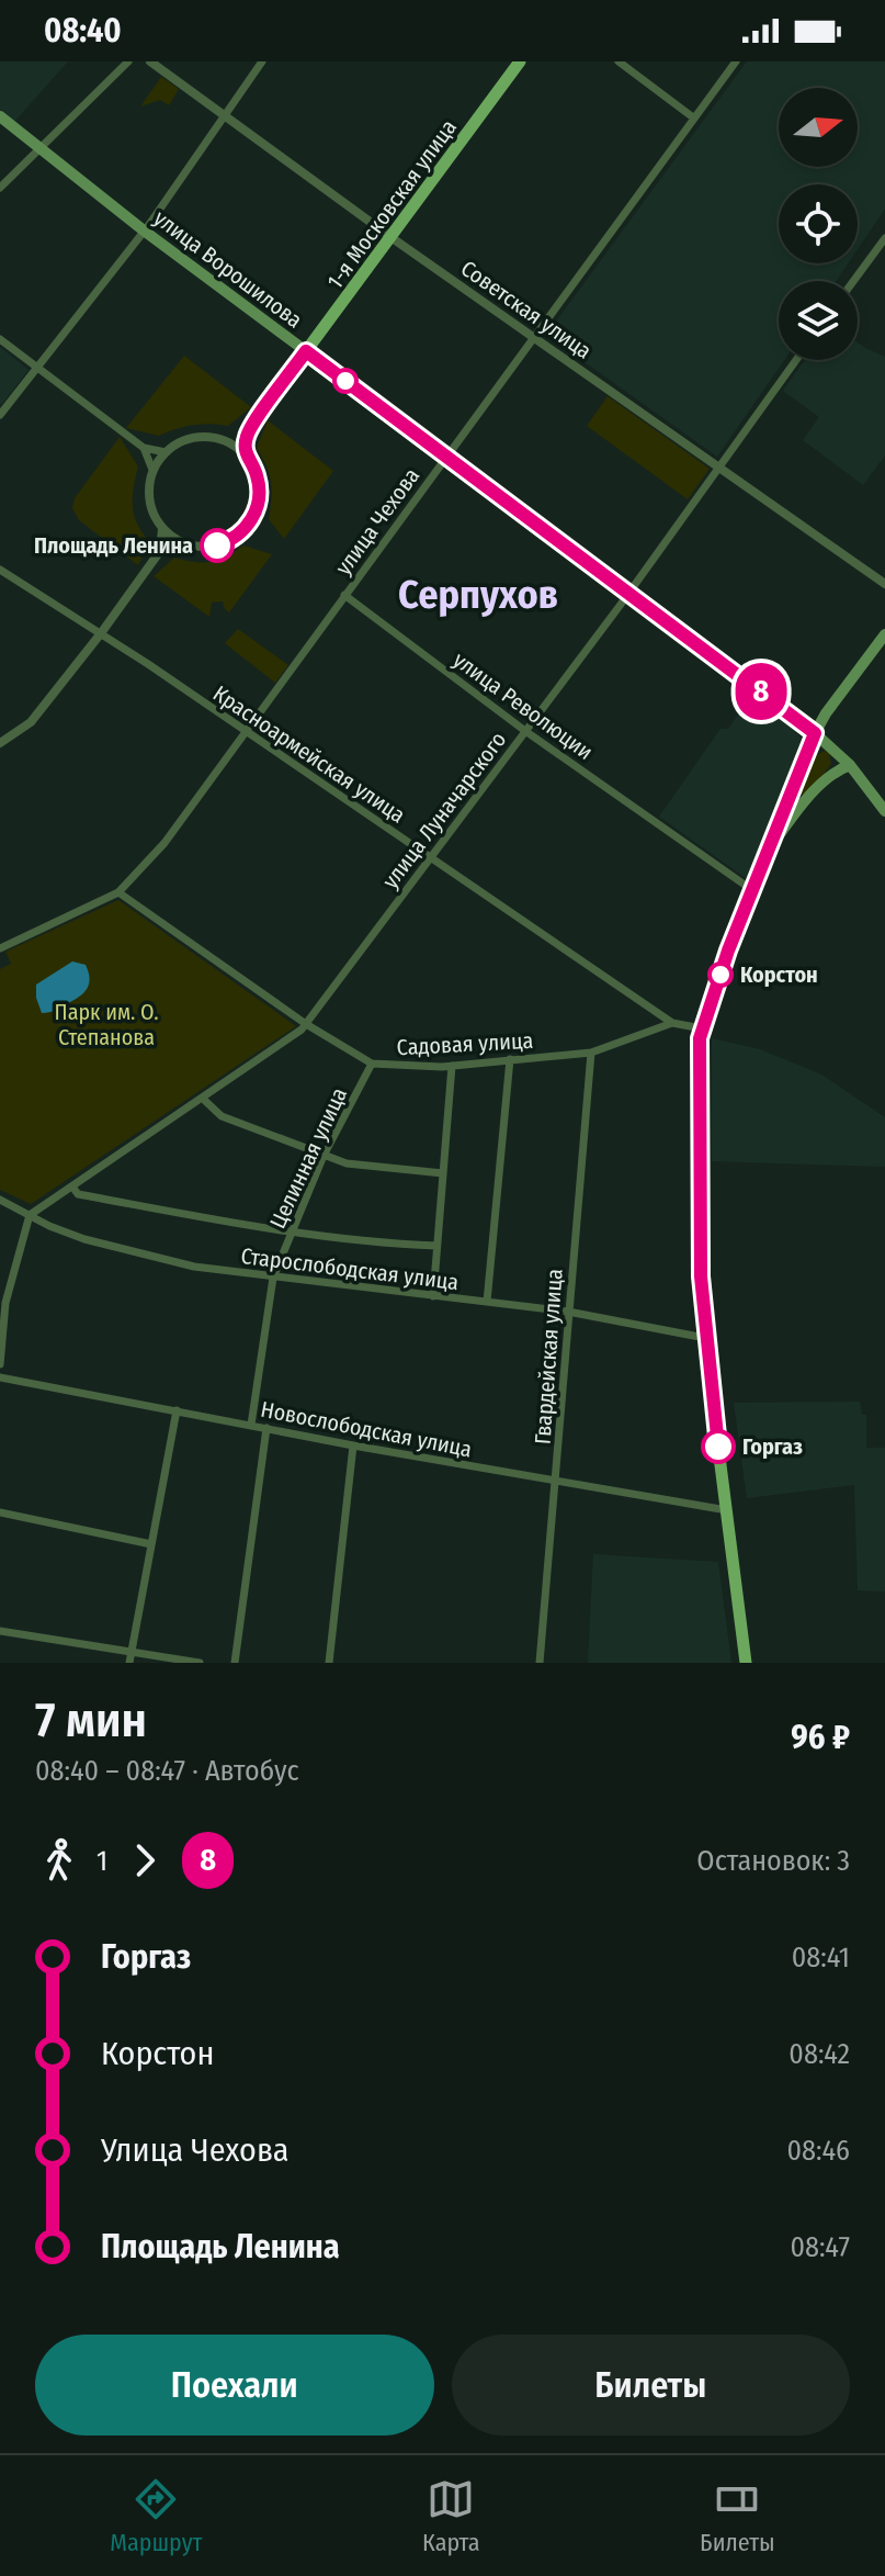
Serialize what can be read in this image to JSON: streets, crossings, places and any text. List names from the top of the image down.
{
  "streets": {
    "main road": ["1-я Московская улица", "улица Ворошилова"],
    "street": [
      "Советская улица",
      "улица Чехова",
      "улица Революции",
      "Красноармейская улица",
      "улица Луначарского",
      "Садовая улица",
      "Целинная улица",
      "Старослободская улица",
      "Гвардейская улица",
      "Новослободская улица"
    ]
  },
  "crossings": [
    ["1-я Московская улица", "улица Ворошилова"],
    ["1-я Московская улица", "Советская улица"],
    ["улица Ворошилова", "улица Чехова"],
    ["улица Ворошилова", "улица Луначарского"],
    ["Советская улица", "улица Чехова"],
    ["Советская улица", "улица Луначарского"],
    ["улица Чехова", "улица Революции"],
    ["улица Чехова", "Красноармейская улица"],
    ["улица Чехова", "Садовая улица"],
    ["улица Революции", "улица Луначарского"],
    ["Красноармейская улица", "улица Луначарского"],
    ["Красноармейская улица", "Садовая улица"],
    ["улица Луначарского", "Садовая улица"],
    ["улица Луначарского", "Старослободская улица"],
    ["Садовая улица", "Целинная улица"],
    ["Садовая улица", "Гвардейская улица"],
    ["Целинная улица", "Старослободская улица"],
    ["Целинная улица", "Новослободская улица"],
    ["Старослободская улица", "Гвардейская улица"],
    ["Гвардейская улица", "Новослободская улица"]
  ],
  "districts": ["Серпухов"],
  "parks": ["Парк им. О. Степанова"],
  "places": ["Площадь Ленина", "Корстон", "Горгаз"],
  "lines": ["bus line 8"],
  "north": "right",
  "page": {
    "status": "08:40",
    "on_map": "8",
    "heading": ["7 мин", "08:40 – 08:47 · Автобус", "96 ₽"],
    "legs": ["1", "8", "Остановок: 3"],
    "list": [
      {
        "name": "Горгаз",
        "value": "08:41"
      },
      {
        "name": "Корстон",
        "value": "08:42"
      },
      {
        "name": "Улица Чехова",
        "value": "08:46"
      },
      {
        "name": "Площадь Ленина",
        "value": "08:47"
      }
    ],
    "buttons": ["Поехали", "Билеты"],
    "tabs": ["Маршрут", "Карта", "Билеты"]
  }
}
